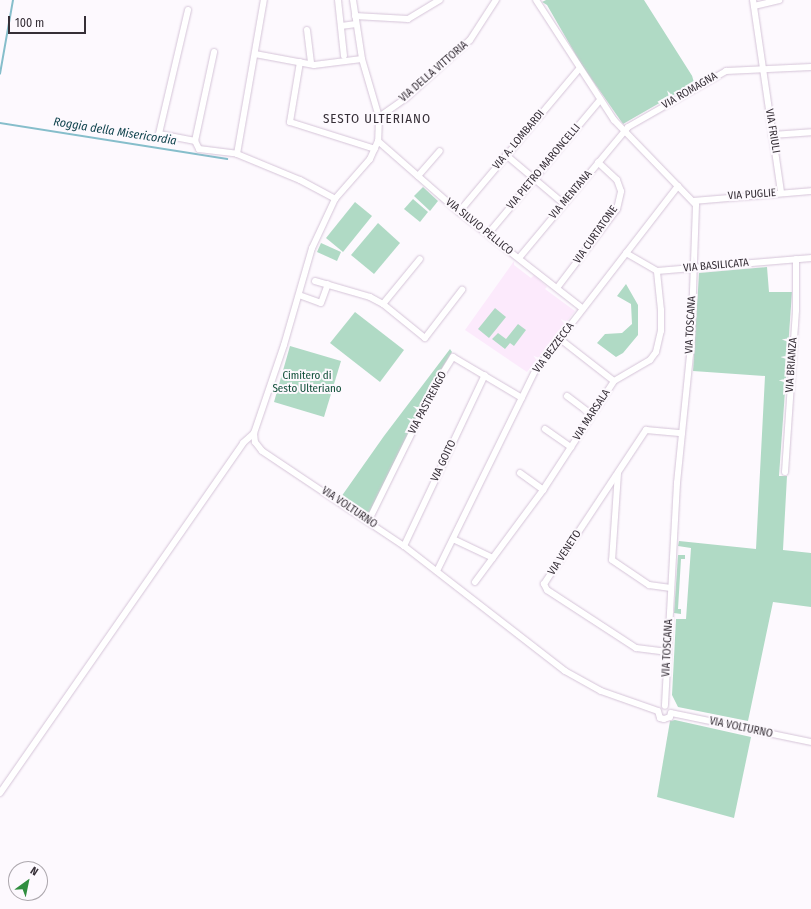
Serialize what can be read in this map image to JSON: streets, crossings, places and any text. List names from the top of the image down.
{
  "streets": {
    "street": [
      "VIA DELLA VITTORIA",
      "VIA ROMAGNA",
      "VIA FRIULI",
      "VIA A. LOMBARDI",
      "VIA PIETRO MARONCELLI",
      "VIA MENTANA",
      "VIA PUGLIE",
      "VIA SILVIO PELLICO",
      "VIA CURTATONE",
      "VIA BASILICATA",
      "VIA TOSCANA",
      "VIA BEZZECCA",
      "VIA BRIANZA",
      "VIA PASTRENGO",
      "VIA MARSALA",
      "VIA GOITO",
      "VIA VOLTURNO",
      "VIA VENETO"
    ]
  },
  "crossings": [
    ["VIA ROMAGNA", "VIA FRIULI"],
    ["VIA ROMAGNA", "VIA MENTANA"],
    ["VIA FRIULI", "VIA PUGLIE"],
    ["VIA A. LOMBARDI", "VIA SILVIO PELLICO"],
    ["VIA PIETRO MARONCELLI", "VIA SILVIO PELLICO"],
    ["VIA MENTANA", "VIA SILVIO PELLICO"],
    ["VIA MENTANA", "VIA CURTATONE"],
    ["VIA PUGLIE", "VIA TOSCANA"],
    ["VIA SILVIO PELLICO", "VIA CURTATONE"],
    ["VIA SILVIO PELLICO", "VIA BEZZECCA"],
    ["VIA BASILICATA", "VIA TOSCANA"],
    ["VIA BASILICATA", "VIA BRIANZA"],
    ["VIA BASILICATA", "VIA MARSALA"],
    ["VIA TOSCANA", "VIA VOLTURNO"],
    ["VIA TOSCANA", "VIA VENETO"],
    ["VIA BEZZECCA", "VIA PASTRENGO"],
    ["VIA BEZZECCA", "VIA VOLTURNO"],
    ["VIA PASTRENGO", "VIA GOITO"],
    ["VIA PASTRENGO", "VIA VOLTURNO"],
    ["VIA GOITO", "VIA VOLTURNO"]
  ],
  "districts": ["SESTO ULTERIANO"],
  "water": ["Roggia della Misericordia"],
  "parks": ["Cimitero di Sesto Ulteriano"],
  "scale_bar": "100 m",
  "north": "top right"
}
